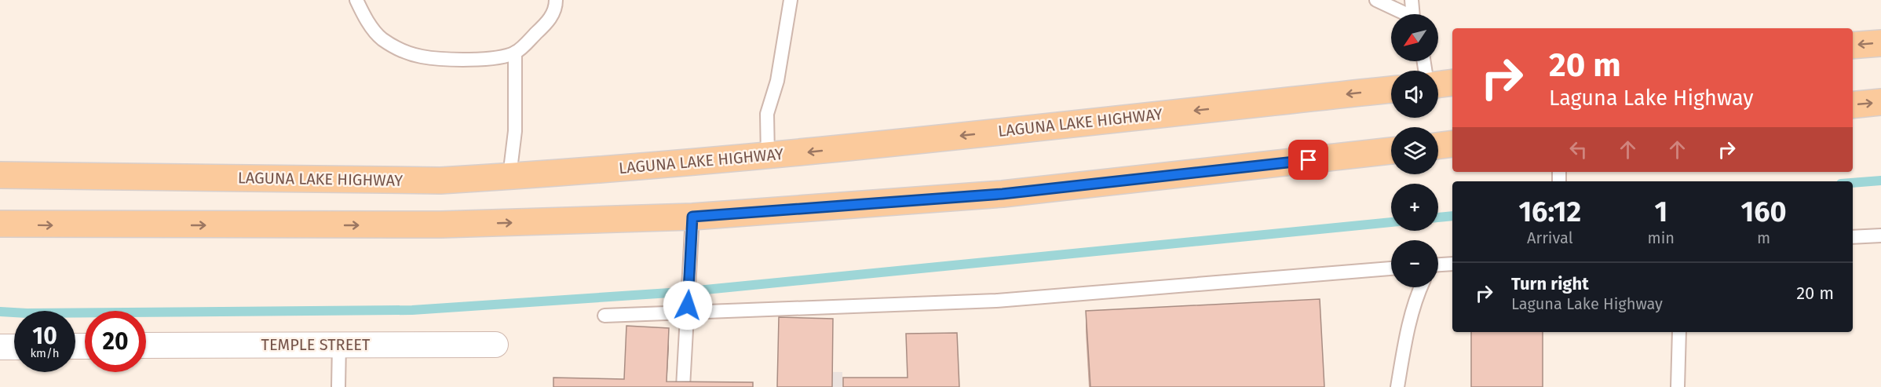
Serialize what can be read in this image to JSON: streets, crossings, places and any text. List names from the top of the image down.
{
  "streets": {
    "main road": ["LAGUNA LAKE HIGHWAY"],
    "street": ["TEMPLE STREET"]
  },
  "north": "bottom left",
  "page": {
    "map_buttons": ["+", "−"],
    "turn": ["20 m", "Laguna Lake Highway"],
    "eta": [
      "16:12",
      "Arrival",
      "1",
      "min",
      "160",
      "m"
    ],
    "list": [
      {
        "name": "Turn right",
        "note": "Laguna Lake Highway",
        "value": "20 m"
      }
    ],
    "speed": "10 km/h",
    "limit": "20"
  }
}
